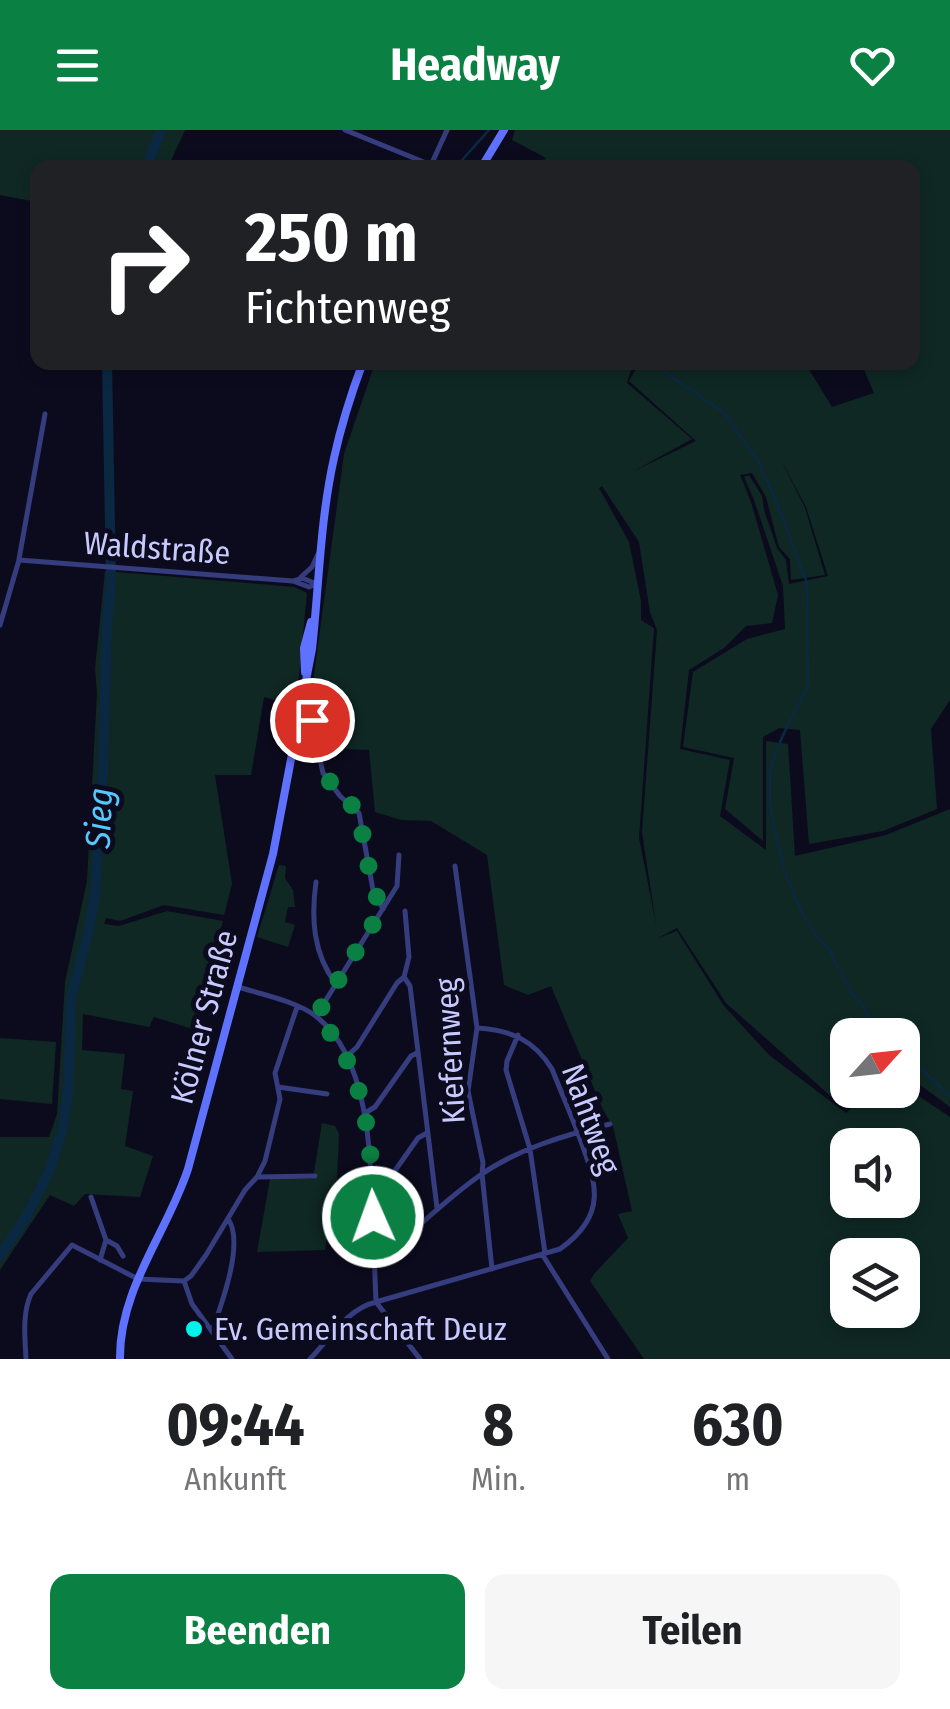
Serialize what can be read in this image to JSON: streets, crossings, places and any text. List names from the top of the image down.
{
  "streets": {
    "main road": ["Kölner Straße"],
    "street": ["Waldstraße", "Kiefernweg", "Nahtweg"]
  },
  "crossings": [
    ["Waldstraße", "Kölner Straße"],
    ["Kiefernweg", "Nahtweg"]
  ],
  "water": ["Sieg"],
  "places": ["Ev. Gemeinschaft Deuz"],
  "north": "top right",
  "page": {
    "header": "Headway",
    "turn": ["250 m", "Fichtenweg"],
    "eta": [
      "09:44",
      "Ankunft",
      "8",
      "Min.",
      "630",
      "m"
    ],
    "buttons": ["Beenden", "Teilen"]
  }
}
